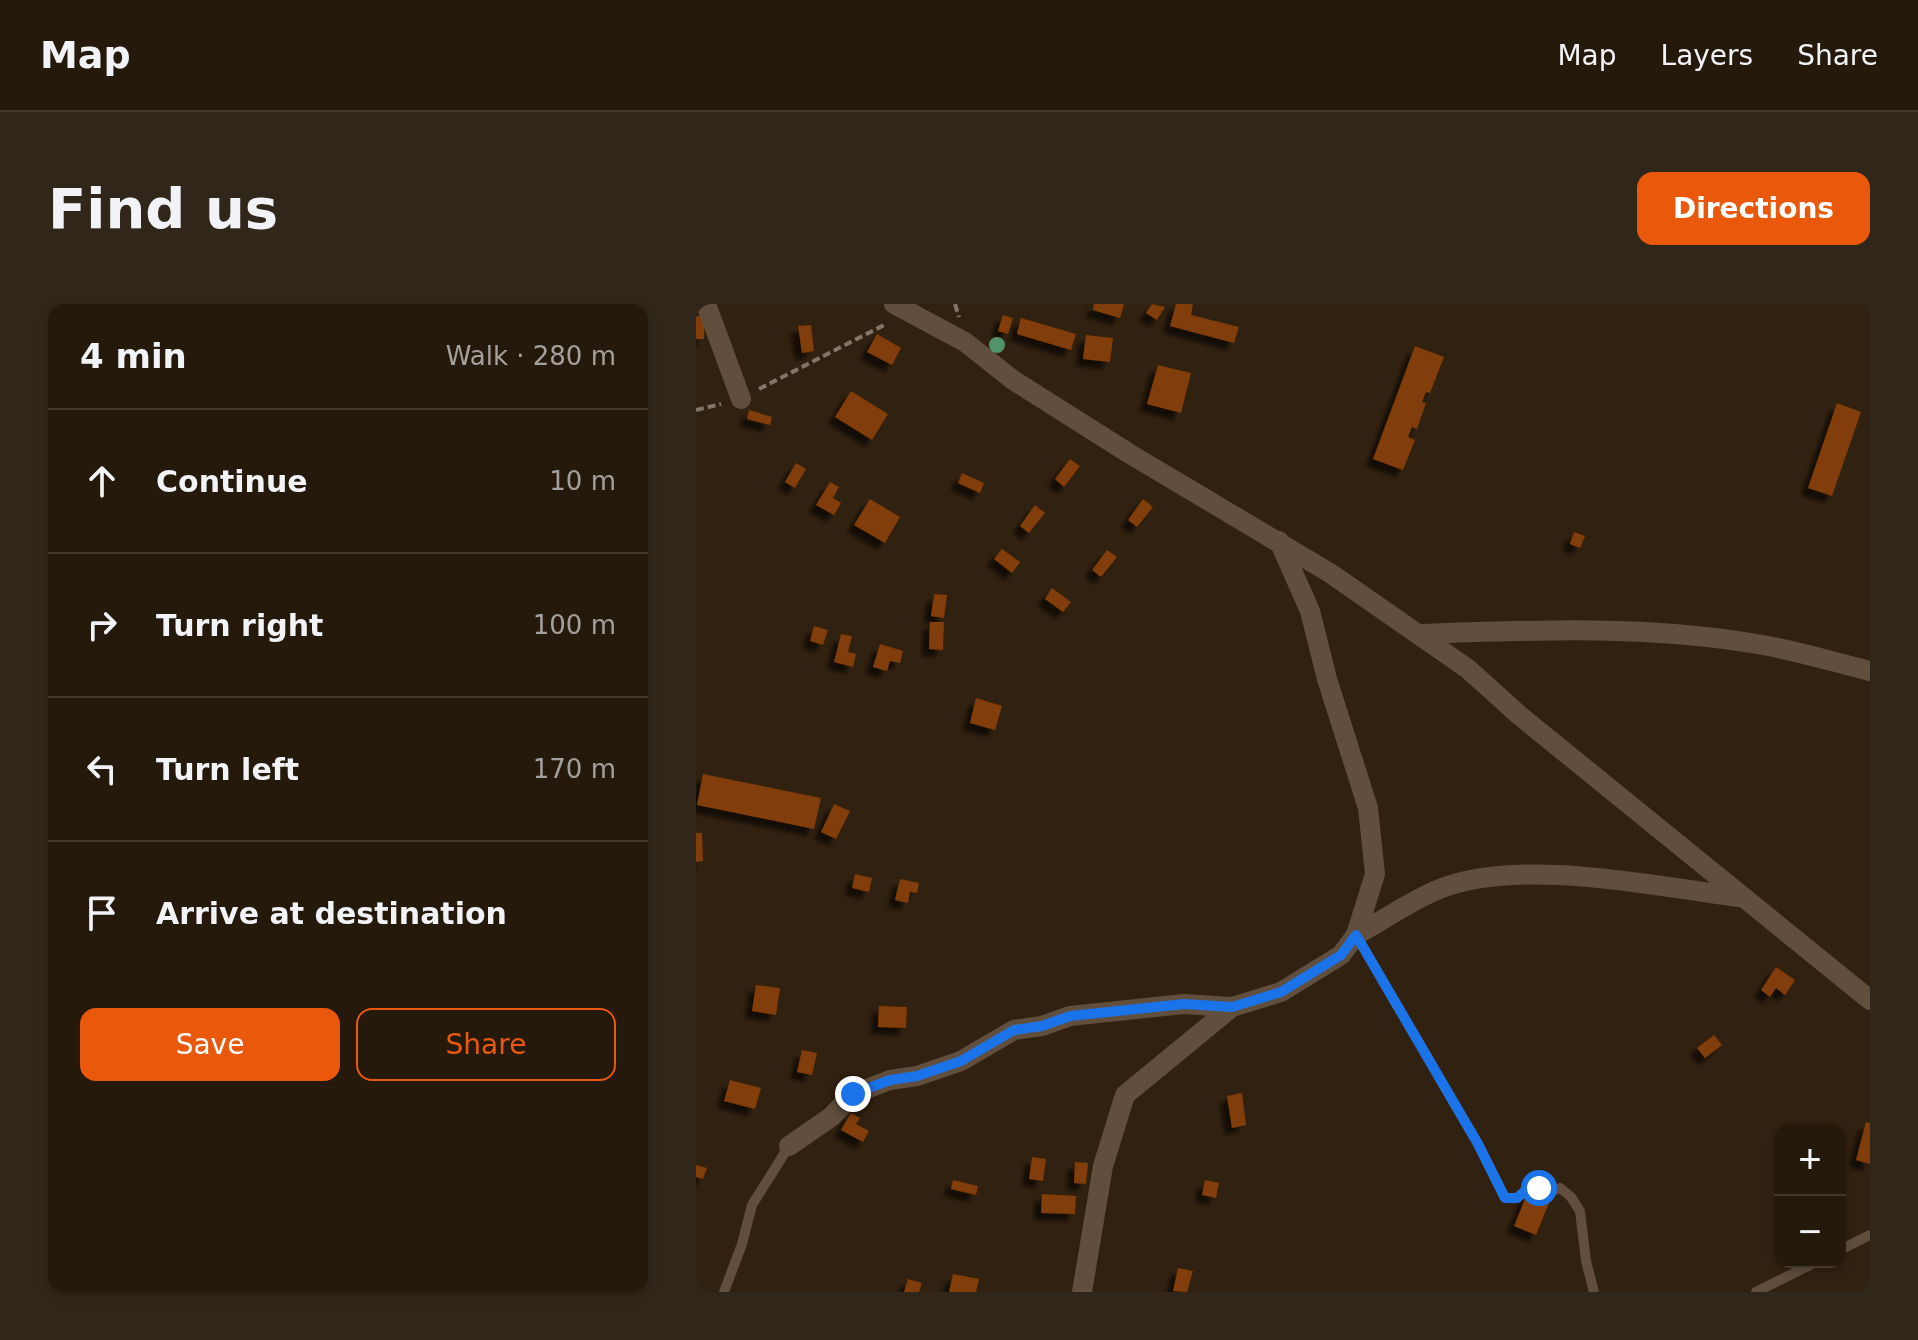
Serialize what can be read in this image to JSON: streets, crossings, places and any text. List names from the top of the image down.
{
  "page": {
    "header": "Map",
    "nav": ["Map", "Layers", "Share"],
    "buttons": [
      "Directions",
      ["Save", "Share"]
    ],
    "title": "Find us",
    "heading": ["4 min", "Walk · 280 m"],
    "list": [
      ["Continue", "10 m"],
      ["Turn right", "100 m"],
      ["Turn left", "170 m"],
      "Arrive at destination"
    ],
    "map_buttons": ["+", "−"]
  }
}
